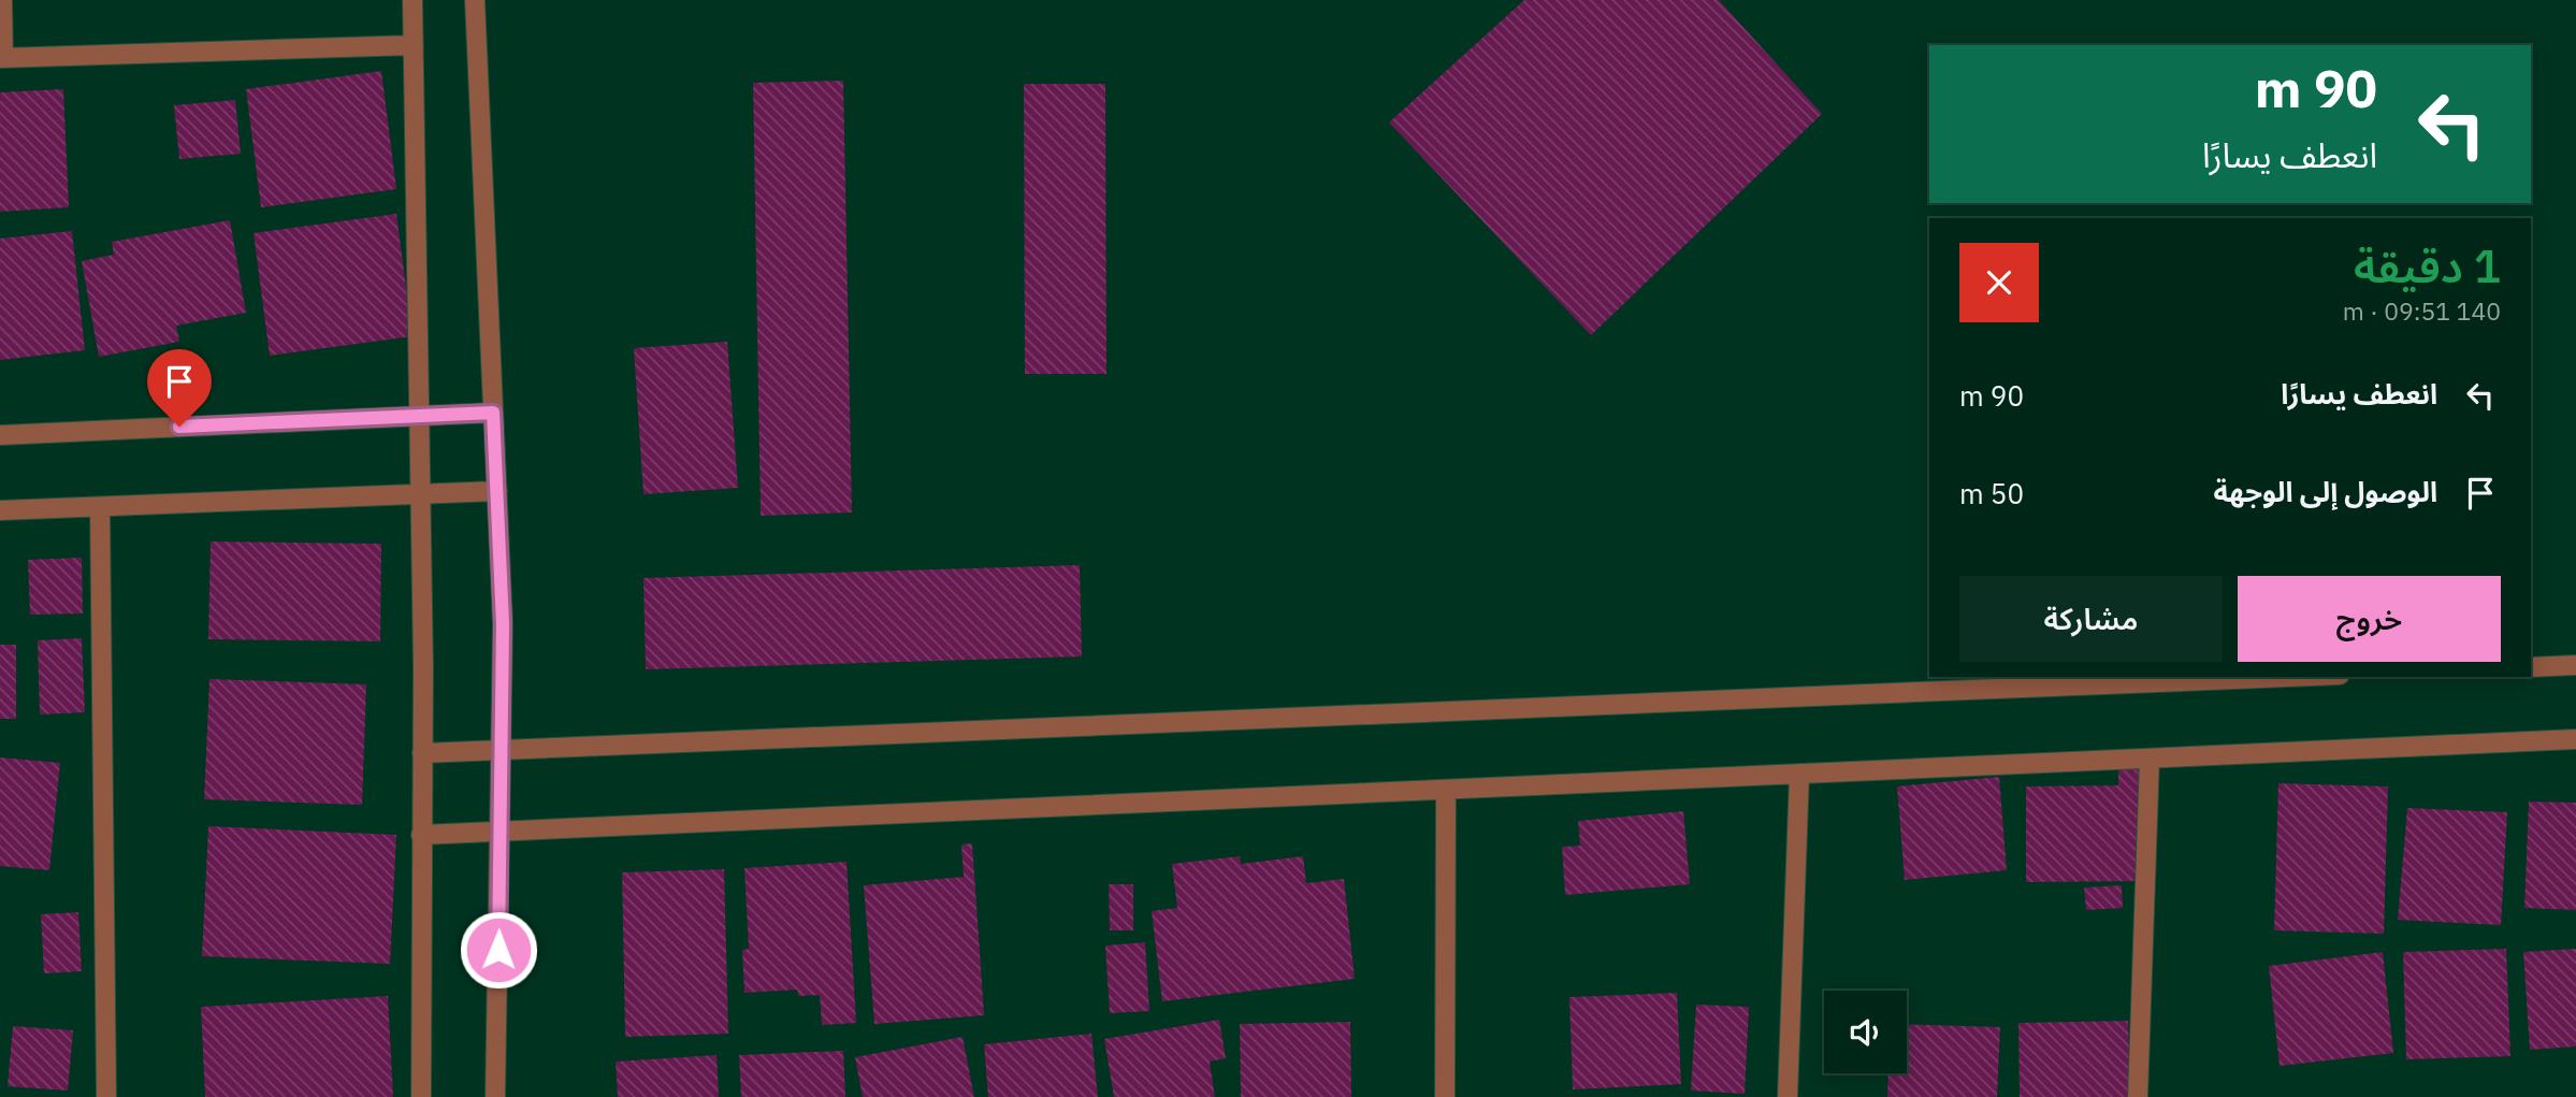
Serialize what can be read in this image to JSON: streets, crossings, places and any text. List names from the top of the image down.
{
  "page": {
    "turn": ["90 m", "انعطف يسارًا"],
    "heading": ["1 دقيقة", "140 m · 09:51"],
    "list": [
      {
        "name": "انعطف يسارًا",
        "value": "90 m"
      },
      {
        "name": "الوصول إلى الوجهة",
        "value": "50 m"
      }
    ],
    "buttons": ["خروج", "مشاركة"]
  }
}
